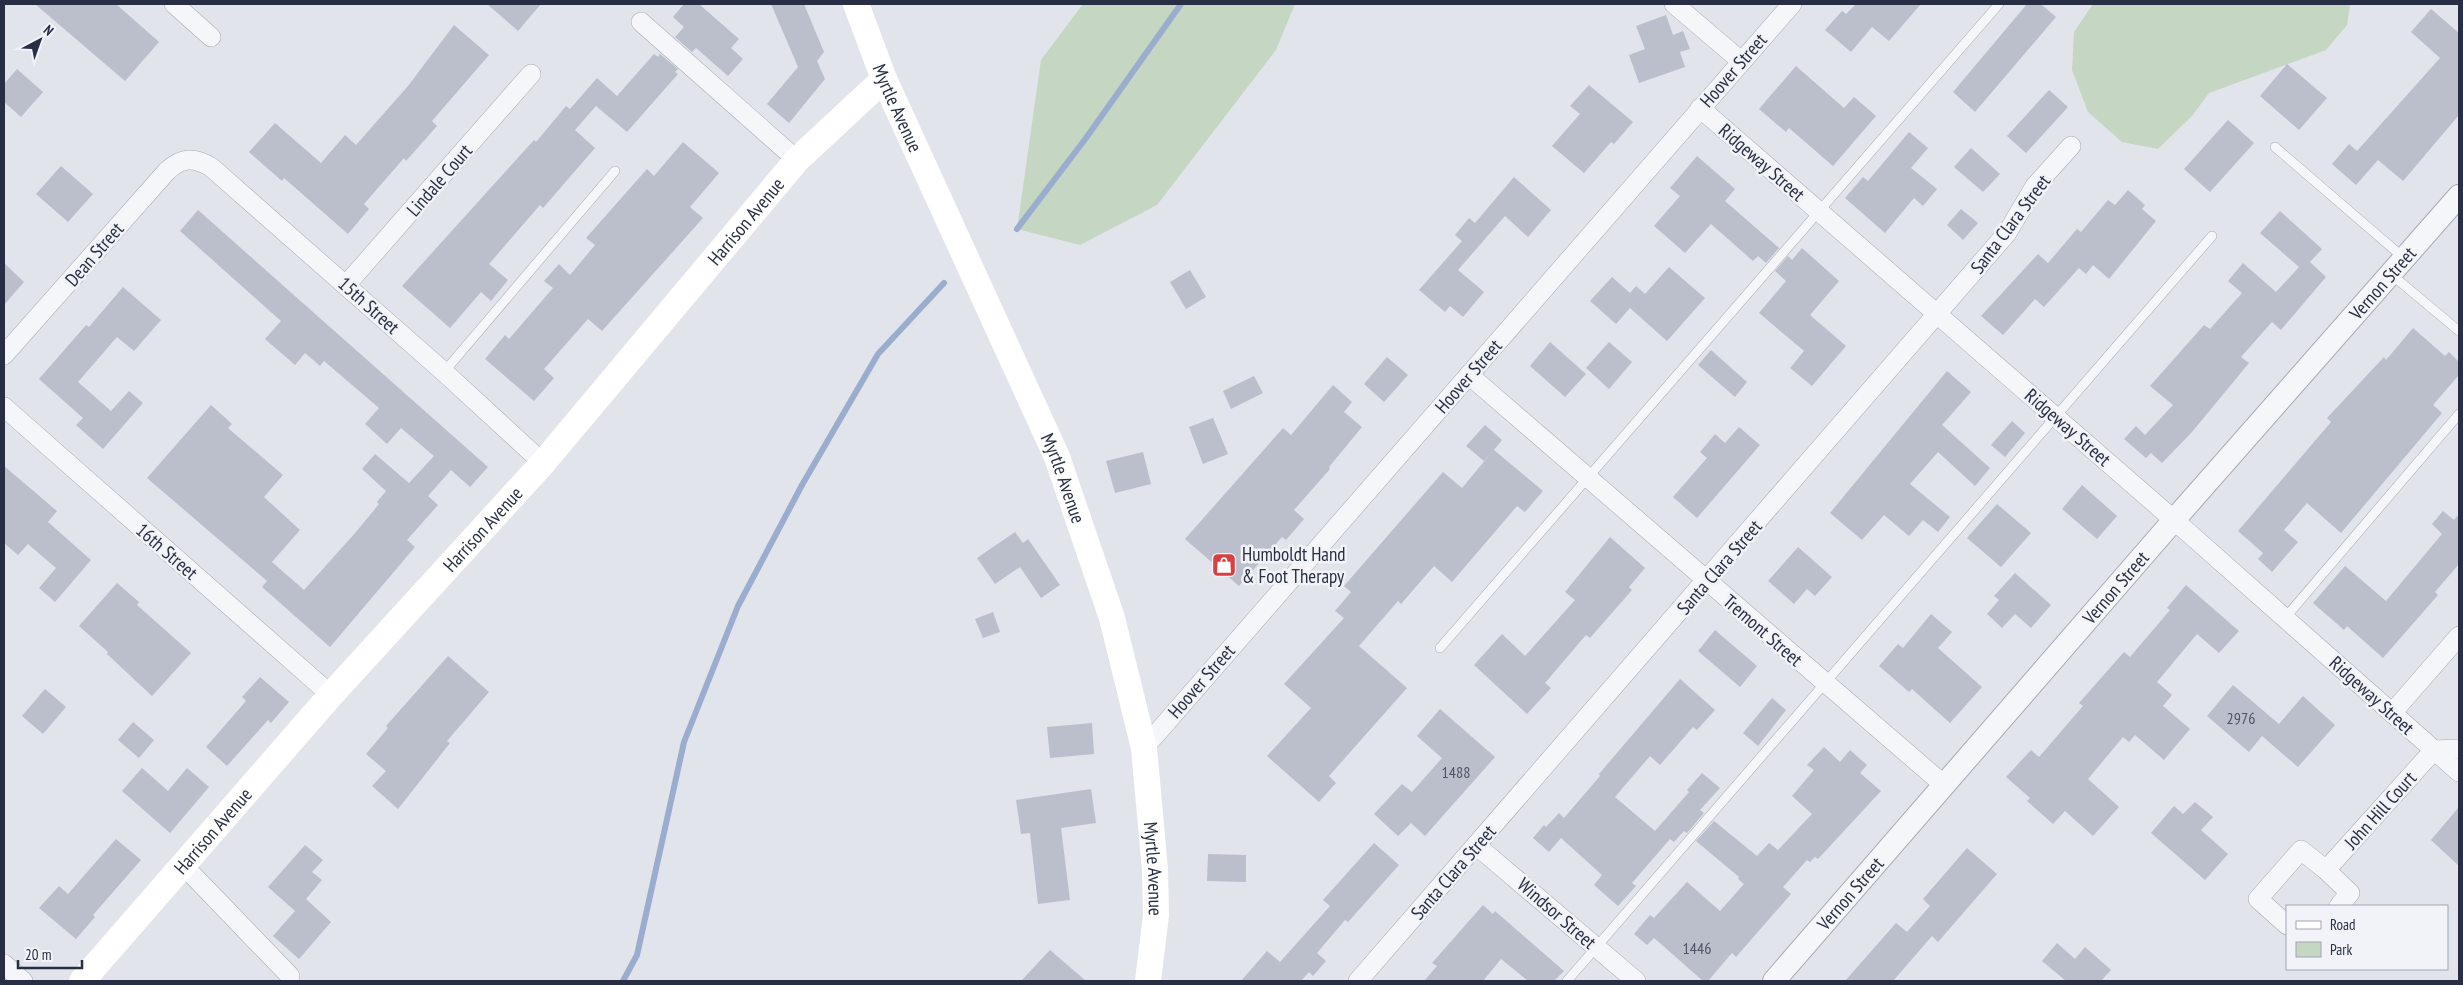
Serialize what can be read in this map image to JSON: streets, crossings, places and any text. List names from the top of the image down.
{
  "streets": {
    "main road": ["Myrtle Avenue", "Harrison Avenue"],
    "street": [
      "Hoover Street",
      "Ridgeway Street",
      "Lindale Court",
      "Santa Clara Street",
      "Dean Street",
      "Vernon Street",
      "15th Street",
      "16th Street",
      "Tremont Street",
      "John Hill Court",
      "Windsor Street"
    ]
  },
  "crossings": [
    ["Hoover Street", "Myrtle Avenue"],
    ["Hoover Street", "Ridgeway Street"],
    ["Hoover Street", "Tremont Street"],
    ["Myrtle Avenue", "Harrison Avenue"],
    ["Ridgeway Street", "Santa Clara Street"],
    ["Ridgeway Street", "Vernon Street"],
    ["Ridgeway Street", "John Hill Court"],
    ["Lindale Court", "15th Street"],
    ["Harrison Avenue", "15th Street"],
    ["Harrison Avenue", "16th Street"],
    ["Santa Clara Street", "Tremont Street"],
    ["Santa Clara Street", "Windsor Street"],
    ["Dean Street", "15th Street"],
    ["Vernon Street", "Tremont Street"]
  ],
  "places": {
    "shop": ["Humboldt Hand & Foot Therapy"]
  },
  "house_numbers": ["2976", "1488", "1446"],
  "legend": ["Road", "Park"],
  "scale_bar": "20 m",
  "north": "top right"
}
